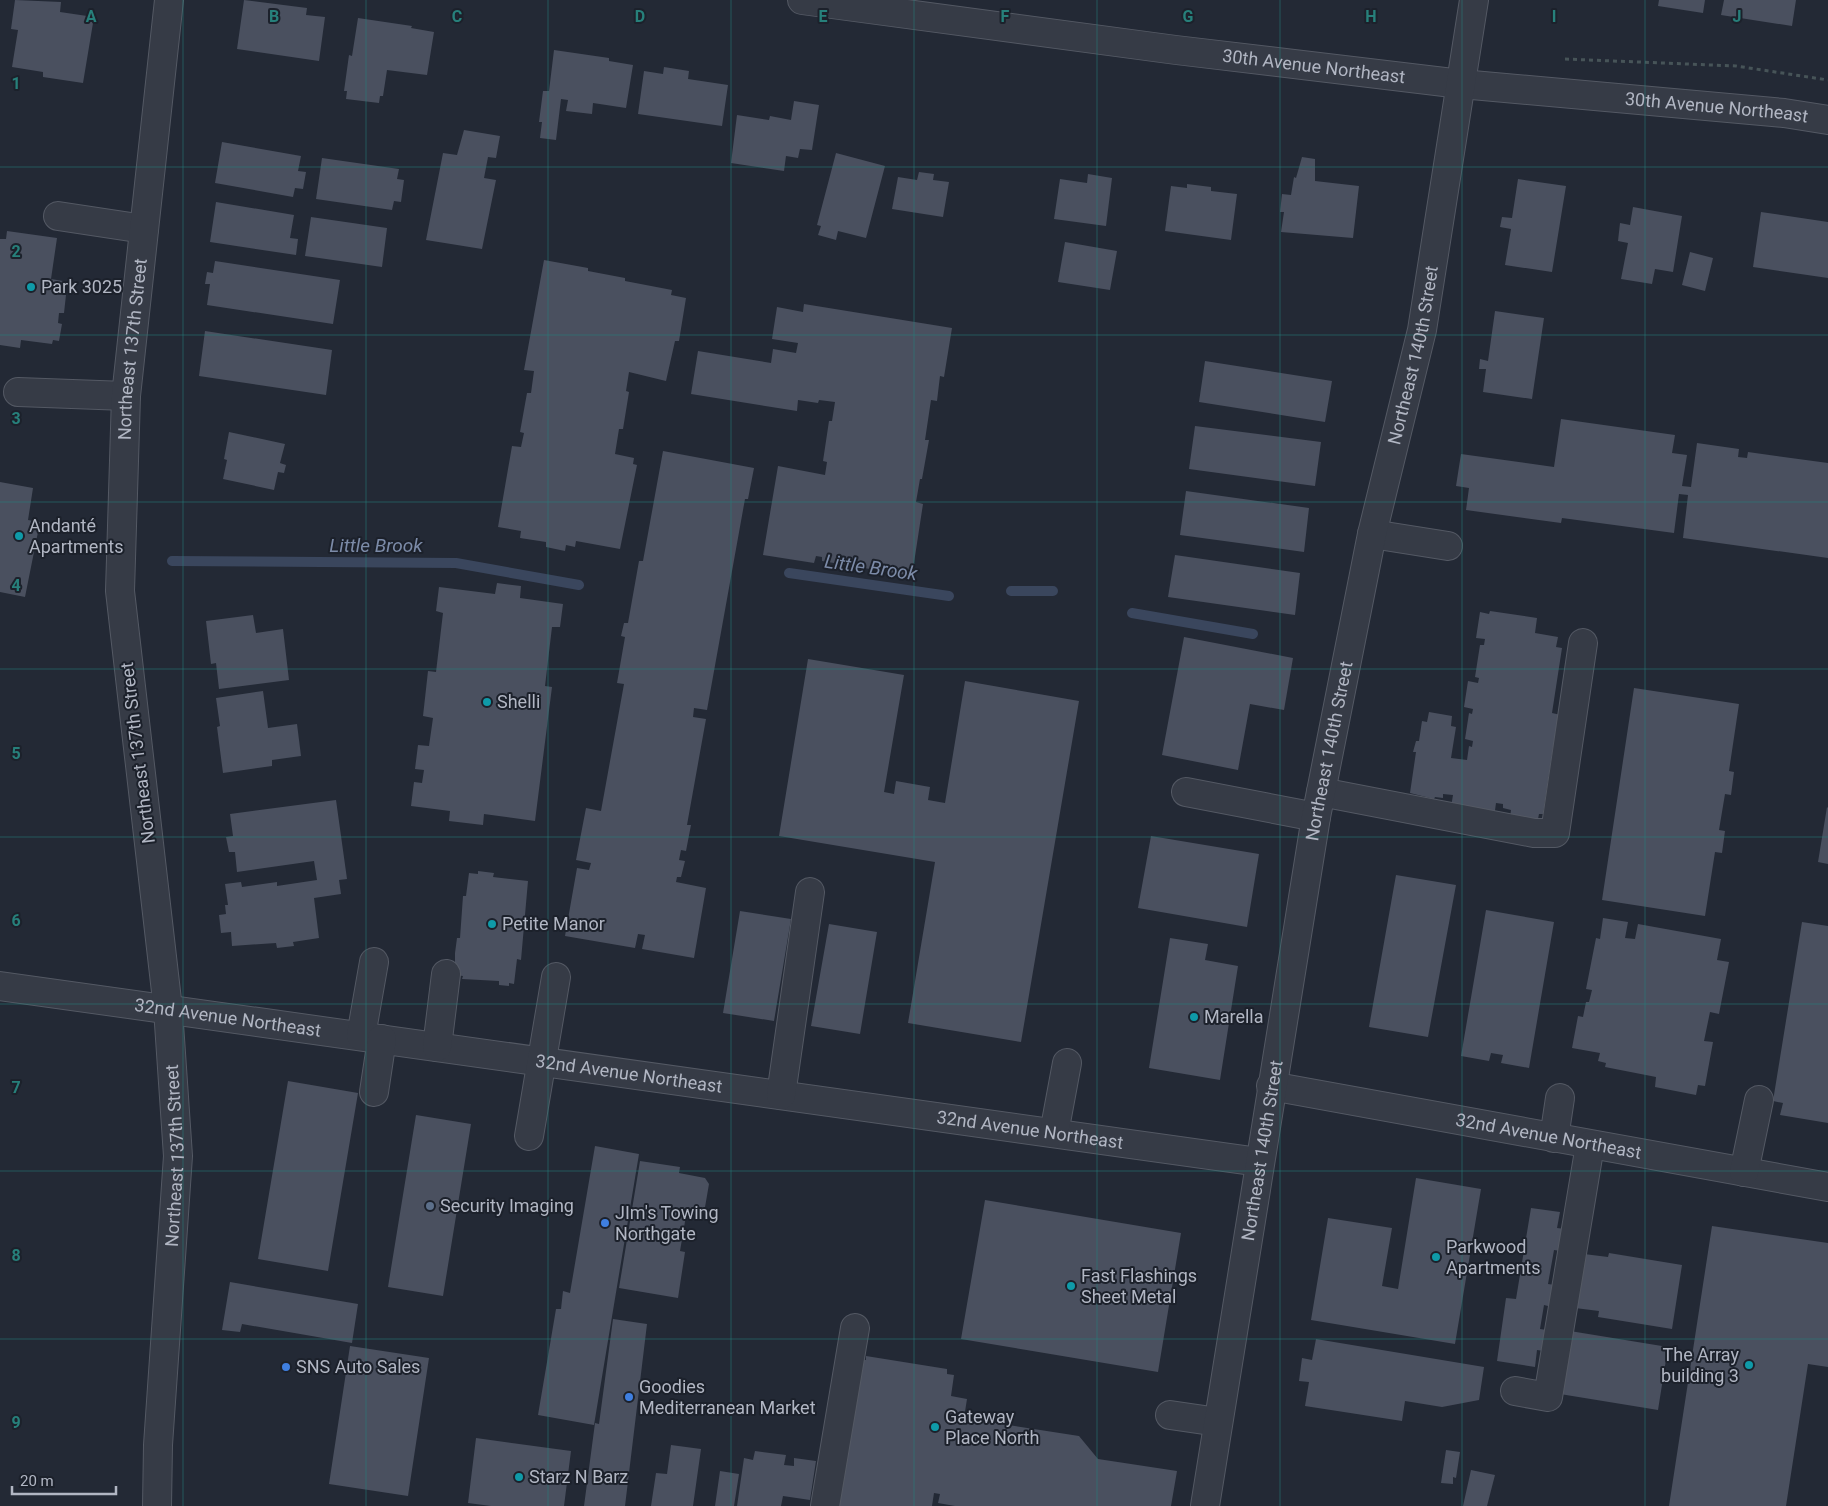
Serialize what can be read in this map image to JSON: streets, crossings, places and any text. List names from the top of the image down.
{
  "streets": {
    "street": [
      "30th Avenue Northeast",
      "Northeast 137th Street",
      "Northeast 140th Street",
      "32nd Avenue Northeast"
    ]
  },
  "crossings": [
    ["30th Avenue Northeast", "Northeast 140th Street"],
    ["Northeast 137th Street", "32nd Avenue Northeast"],
    ["Northeast 140th Street", "32nd Avenue Northeast"]
  ],
  "water": ["Little Brook"],
  "places": [
    "Park 3025",
    "Andanté Apartments",
    "Shelli",
    "Petite Manor",
    "Marella",
    "Security Imaging",
    "JIm's Towing Northgate",
    "Parkwood Apartments",
    "Fast Flashings Sheet Metal",
    "The Array building 3",
    "SNS Auto Sales",
    "Goodies Mediterranean Market",
    "Gateway Place North",
    "Starz N Barz"
  ],
  "scale_bar": "20 m",
  "grid": {
    "columns": [
      "A",
      "B",
      "C",
      "D",
      "E",
      "F",
      "G",
      "H",
      "I",
      "J"
    ],
    "rows": [
      "1",
      "2",
      "3",
      "4",
      "5",
      "6",
      "7",
      "8",
      "9"
    ]
  }
}
